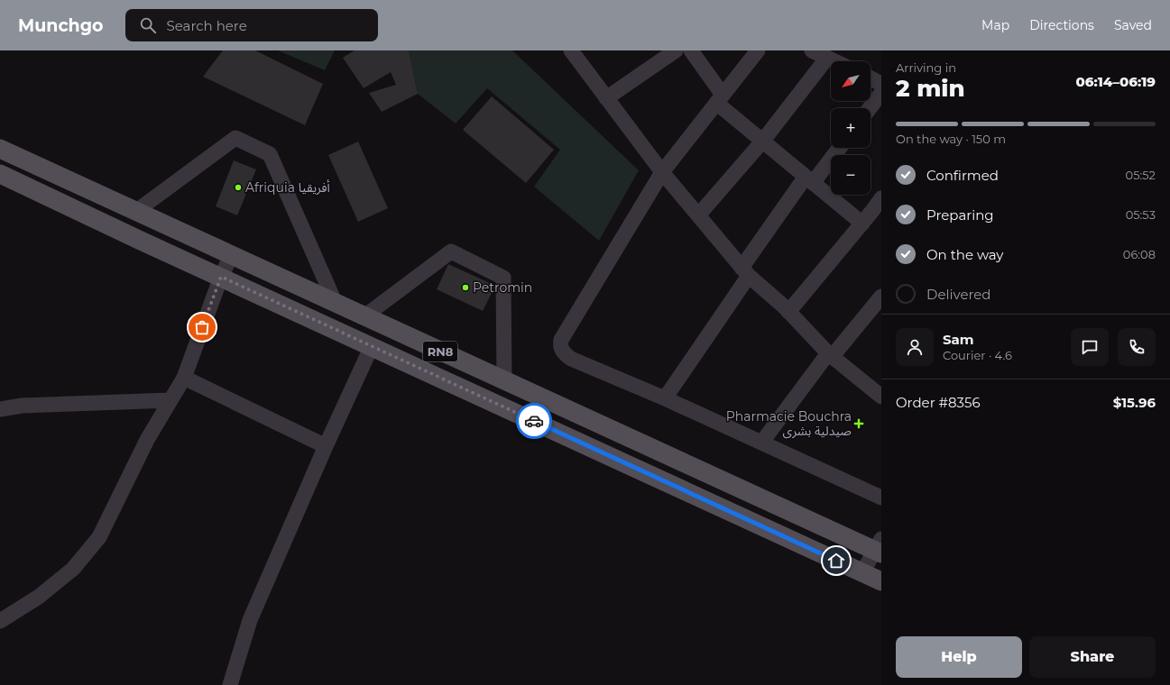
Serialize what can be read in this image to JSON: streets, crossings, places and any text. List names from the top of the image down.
{
  "streets": {
    "main road": ["RN8"]
  },
  "places": {
    "other": ["Afriquia أفريقيا", "Petromin"],
    "health": ["Pharmacie Bouchra صيدلية بشرى"]
  },
  "north": "bottom left",
  "page": {
    "header": "Munchgo",
    "search": "Search here",
    "nav": ["Map", "Directions", "Saved"],
    "heading": ["2 min", "Arriving in", "06:14–06:19"],
    "panel": [
      "Sam",
      "Courier · 4.6",
      "Order #8356",
      "$15.96"
    ],
    "map_buttons": ["+", "−"],
    "bar": "On the way · 150 m",
    "list": [
      ["Confirmed", "05:52"],
      ["Preparing", "05:53"],
      ["On the way", "06:08"],
      "Delivered"
    ],
    "buttons": ["Help", "Share"]
  }
}
